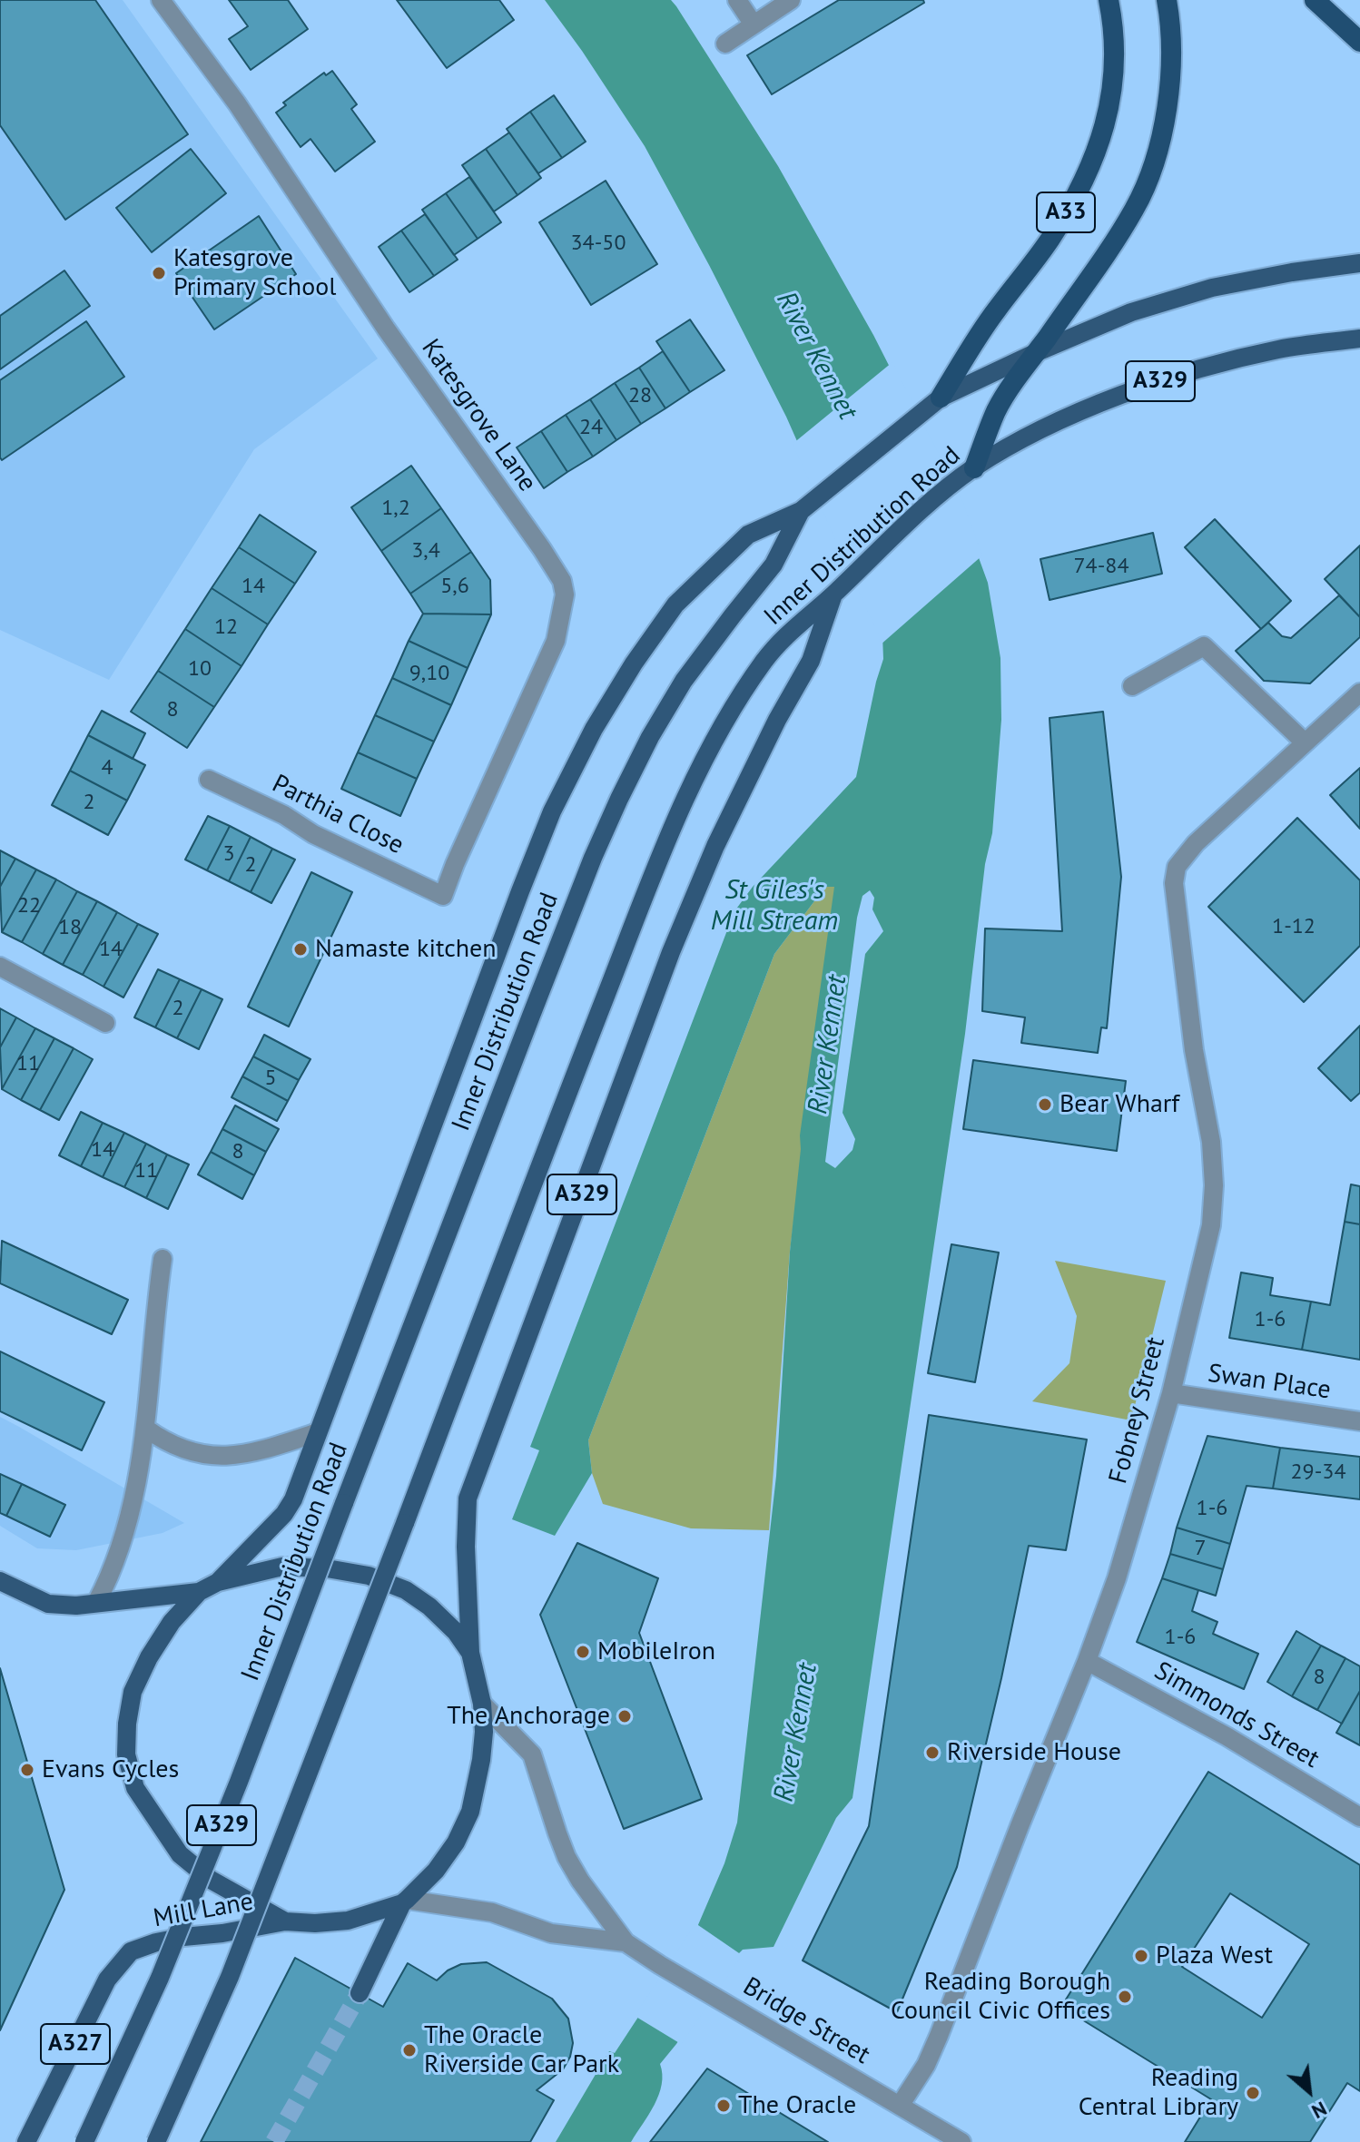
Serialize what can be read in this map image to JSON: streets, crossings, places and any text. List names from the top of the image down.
{
  "streets": {
    "highway": ["A33"],
    "main road": [
      "A329",
      "Inner Distribution Road",
      "Mill Lane",
      "A327"
    ],
    "street": [
      "Katesgrove Lane",
      "Parthia Close",
      "Swan Place",
      "Fobney Street",
      "Simmonds Street",
      "Bridge Street"
    ]
  },
  "crossings": [
    ["A33", "Inner Distribution Road"],
    ["A329", "Inner Distribution Road"],
    ["Katesgrove Lane", "Parthia Close"],
    ["Swan Place", "Fobney Street"],
    ["Fobney Street", "Simmonds Street"],
    ["Fobney Street", "Bridge Street"]
  ],
  "water": ["River Kennet", "St Giles's Mill Stream"],
  "places": [
    "Katesgrove Primary School",
    "Namaste kitchen",
    "Bear Wharf",
    "MobileIron",
    "The Anchorage",
    "Riverside House",
    "Evans Cycles",
    "Plaza West",
    "Reading Borough Council Civic Offices",
    "The Oracle Riverside Car Park",
    "Reading Central Library",
    "The Oracle"
  ],
  "house_numbers": [
    "34-50",
    "28",
    "24",
    "1,2",
    "3,4",
    "74-84",
    "14",
    "5,6",
    "12",
    "10",
    "9,10",
    "8",
    "4",
    "2",
    "3",
    "2",
    "22",
    "1-12",
    "18",
    "14",
    "2",
    "11",
    "5",
    "14",
    "8",
    "11",
    "1-6",
    "29-34",
    "1-6",
    "7",
    "1-6",
    "8"
  ],
  "north": "bottom right"
}
